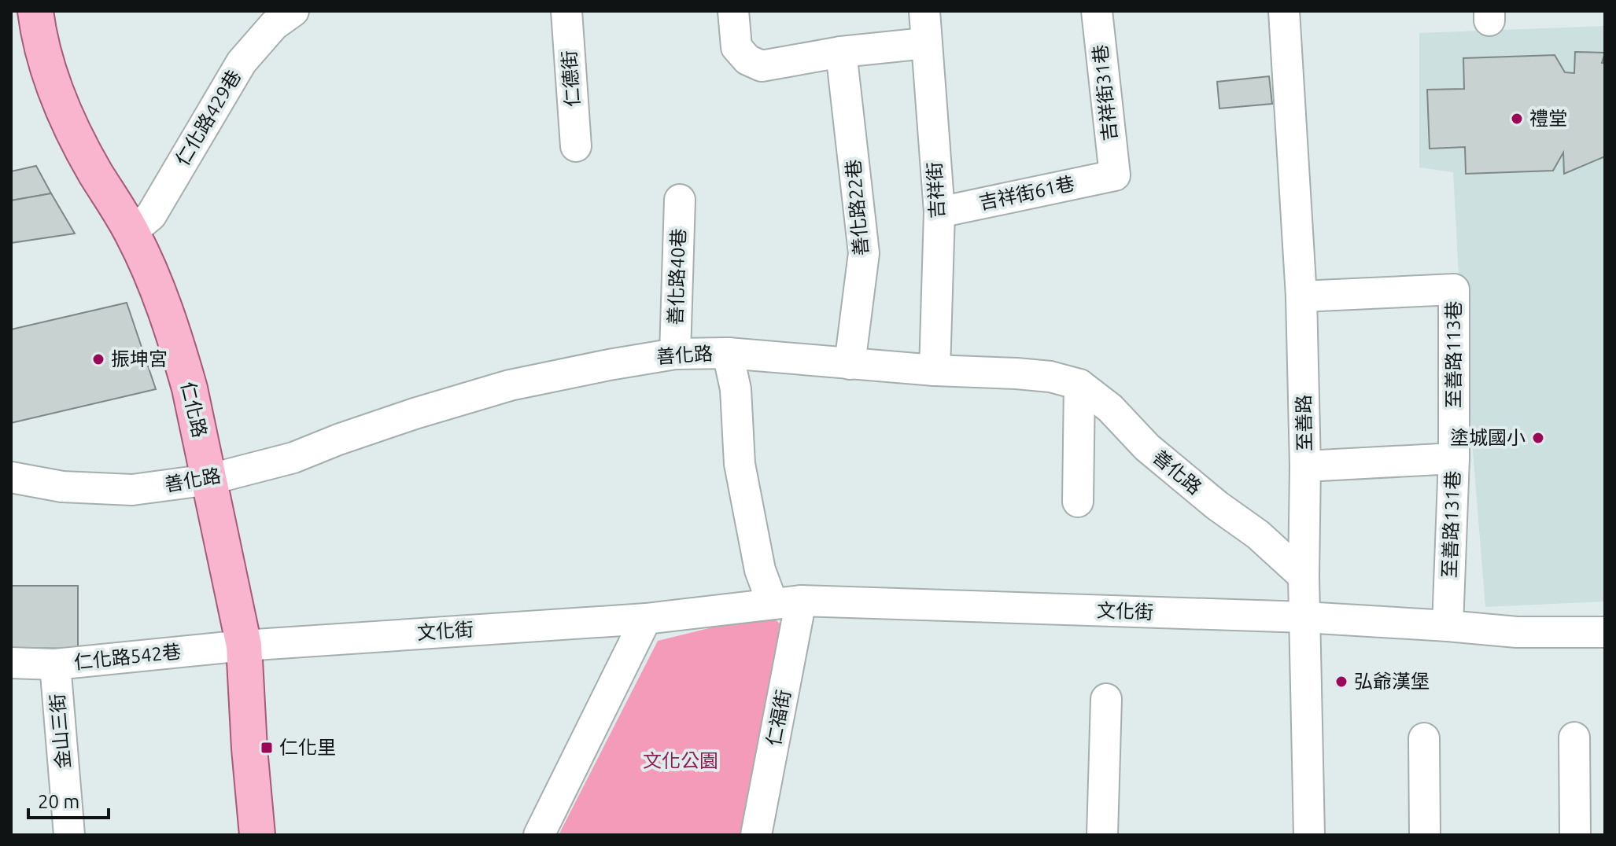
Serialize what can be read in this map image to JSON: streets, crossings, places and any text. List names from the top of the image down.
{
  "streets": {
    "main road": ["仁化路"],
    "street": [
      "仁德街",
      "吉祥街31巷",
      "仁化路429巷",
      "吉祥街",
      "吉祥街61巷",
      "善化路22巷",
      "善化路40巷",
      "至善路113巷",
      "善化路",
      "至善路",
      "至善路131巷",
      "文化街",
      "仁化路542巷",
      "仁福街",
      "金山三街"
    ]
  },
  "crossings": [
    ["吉祥街31巷", "吉祥街61巷"],
    ["仁化路429巷", "仁化路"],
    ["吉祥街", "吉祥街61巷"],
    ["吉祥街", "善化路"],
    ["善化路22巷", "善化路"],
    ["善化路40巷", "善化路"],
    ["至善路113巷", "至善路"],
    ["至善路113巷", "至善路131巷"],
    ["善化路", "仁化路"],
    ["善化路", "至善路"],
    ["仁化路", "文化街"],
    ["仁化路", "仁化路542巷"],
    ["至善路", "至善路131巷"],
    ["至善路", "文化街"],
    ["至善路131巷", "文化街"],
    ["文化街", "仁化路542巷"],
    ["文化街", "仁福街"],
    ["仁化路542巷", "金山三街"]
  ],
  "parks": ["文化公園"],
  "places": {
    "other": [
      "禮堂",
      "振坤宮",
      "塗城國小",
      "弘爺漢堡"
    ],
    "transit": ["仁化里"]
  },
  "scale_bar": "20 m"
}
